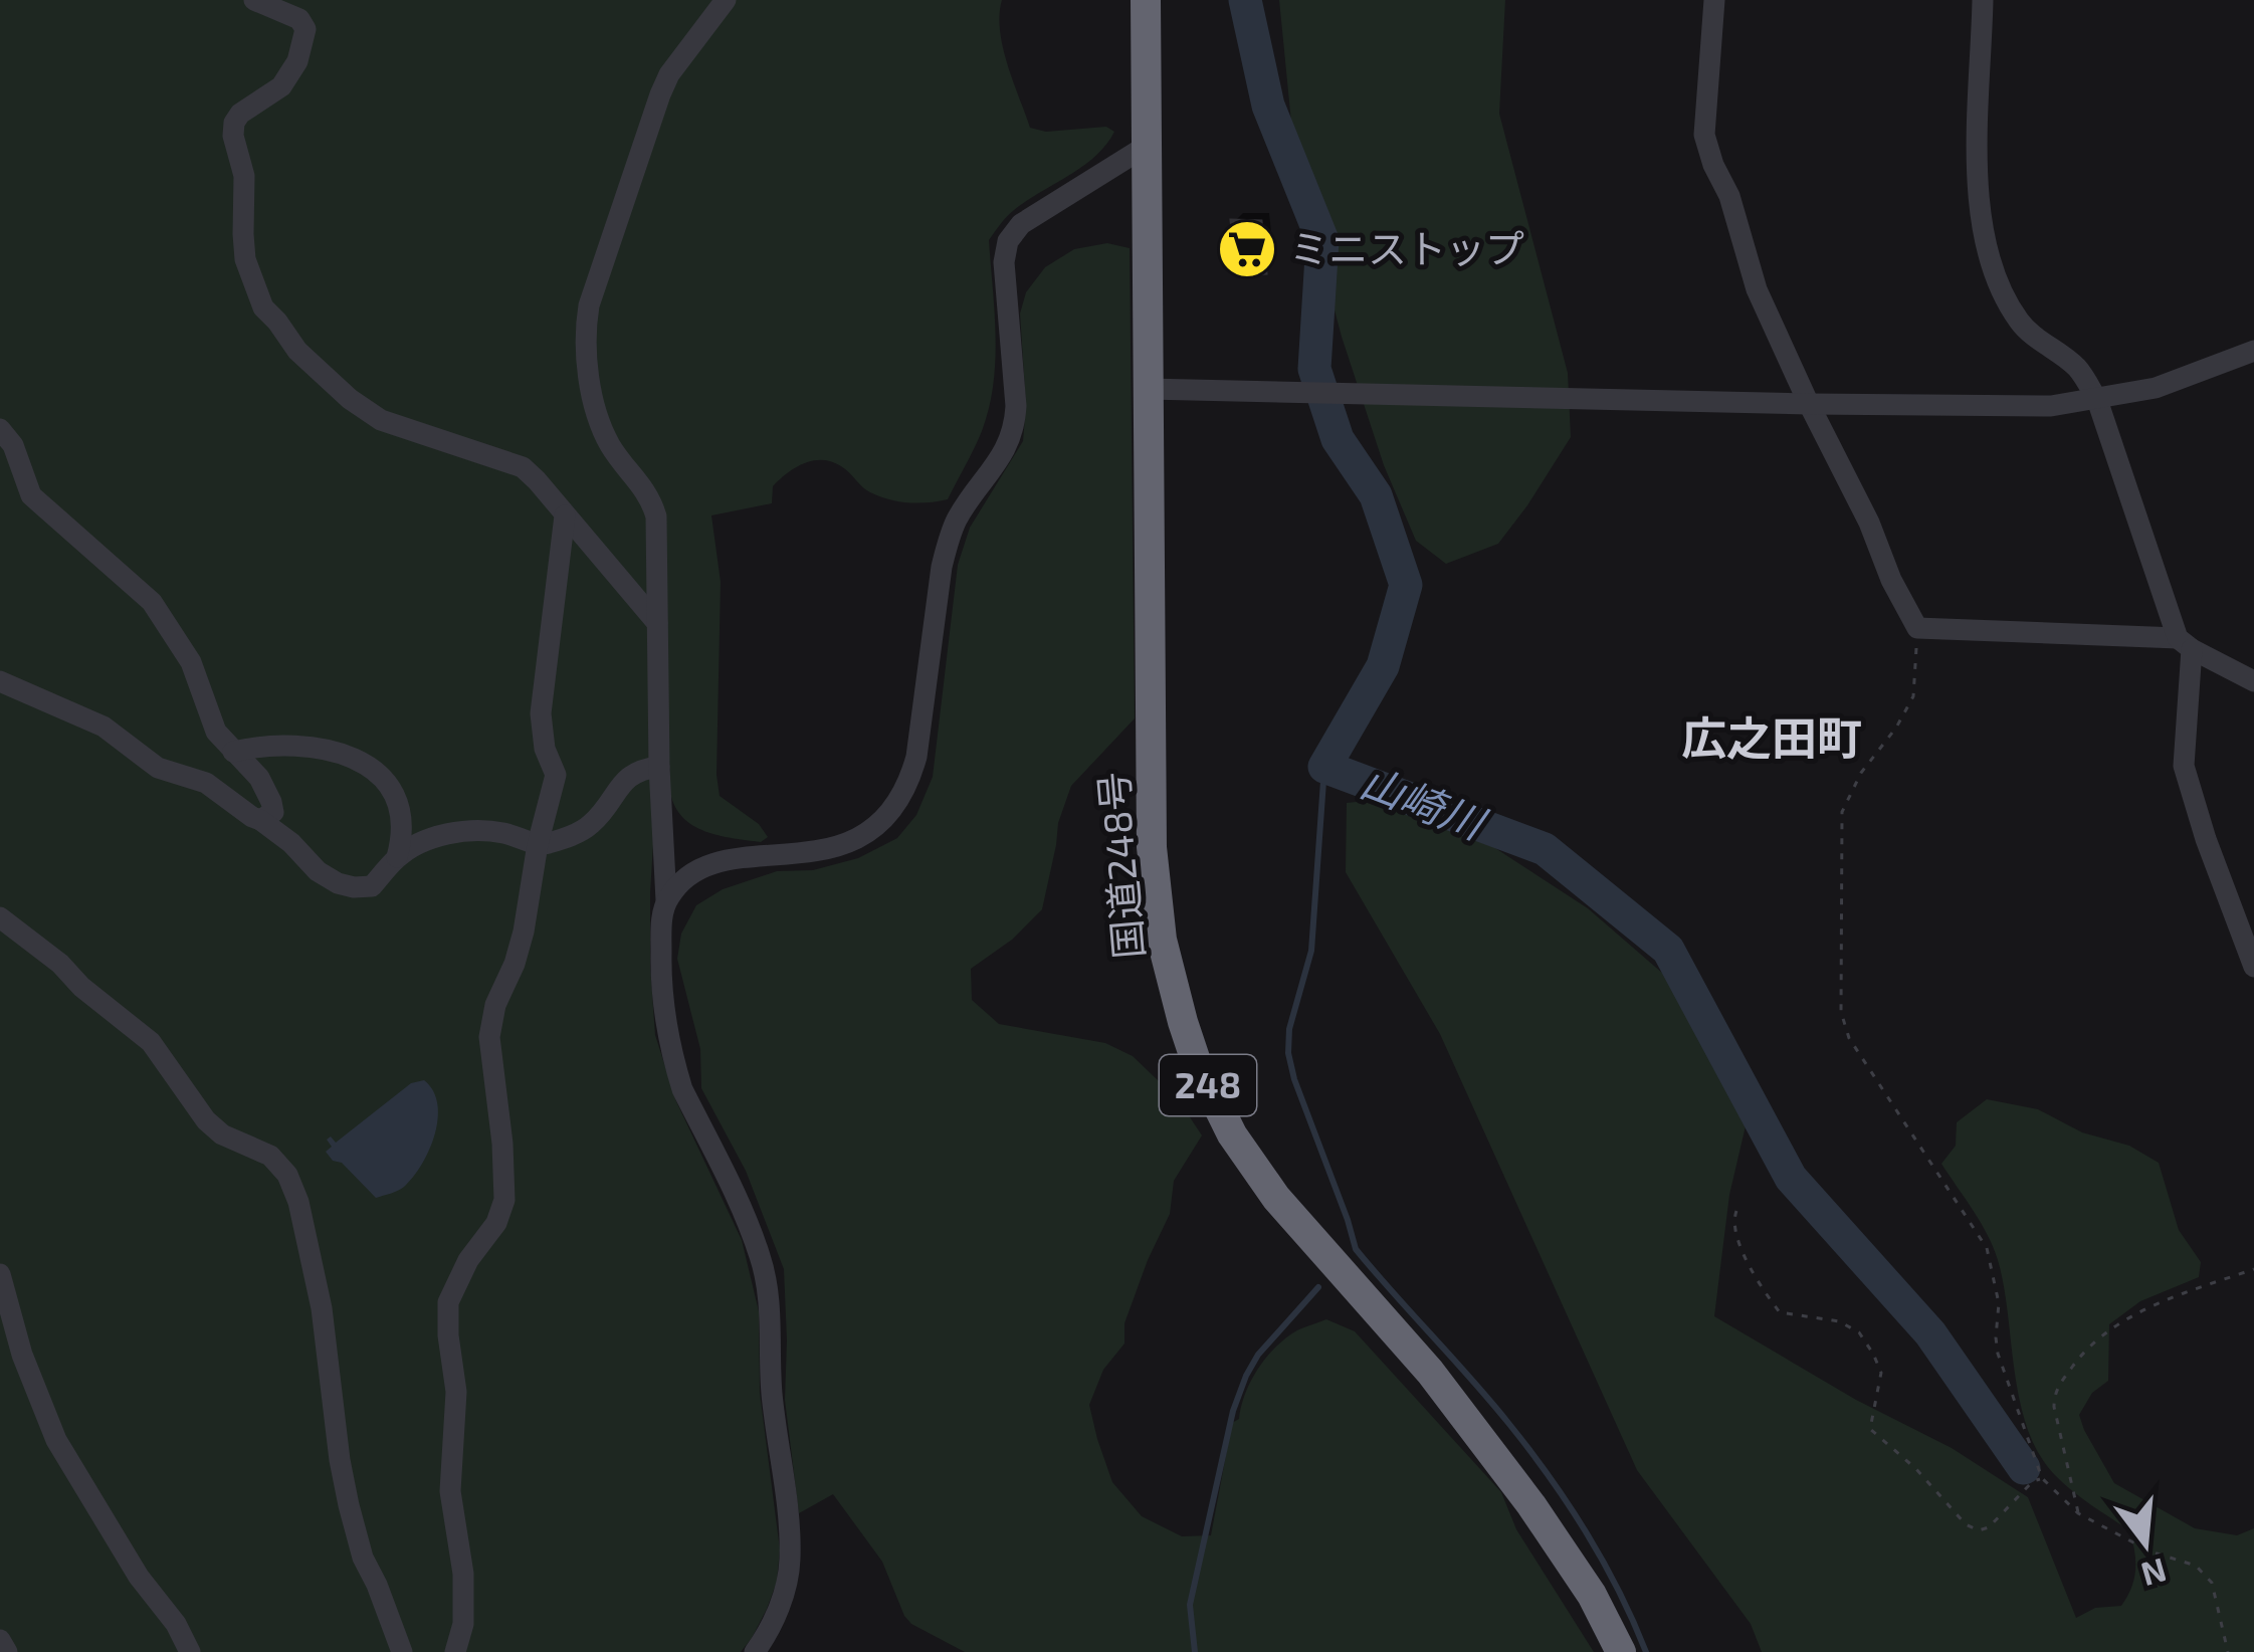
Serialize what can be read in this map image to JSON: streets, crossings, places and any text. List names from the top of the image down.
{
  "streets": {
    "highway": ["国道248号", "248"]
  },
  "districts": ["広之田町"],
  "water": ["山崎川"],
  "places": {
    "supermarket": ["ミニストップ"]
  },
  "north": "bottom"
}
